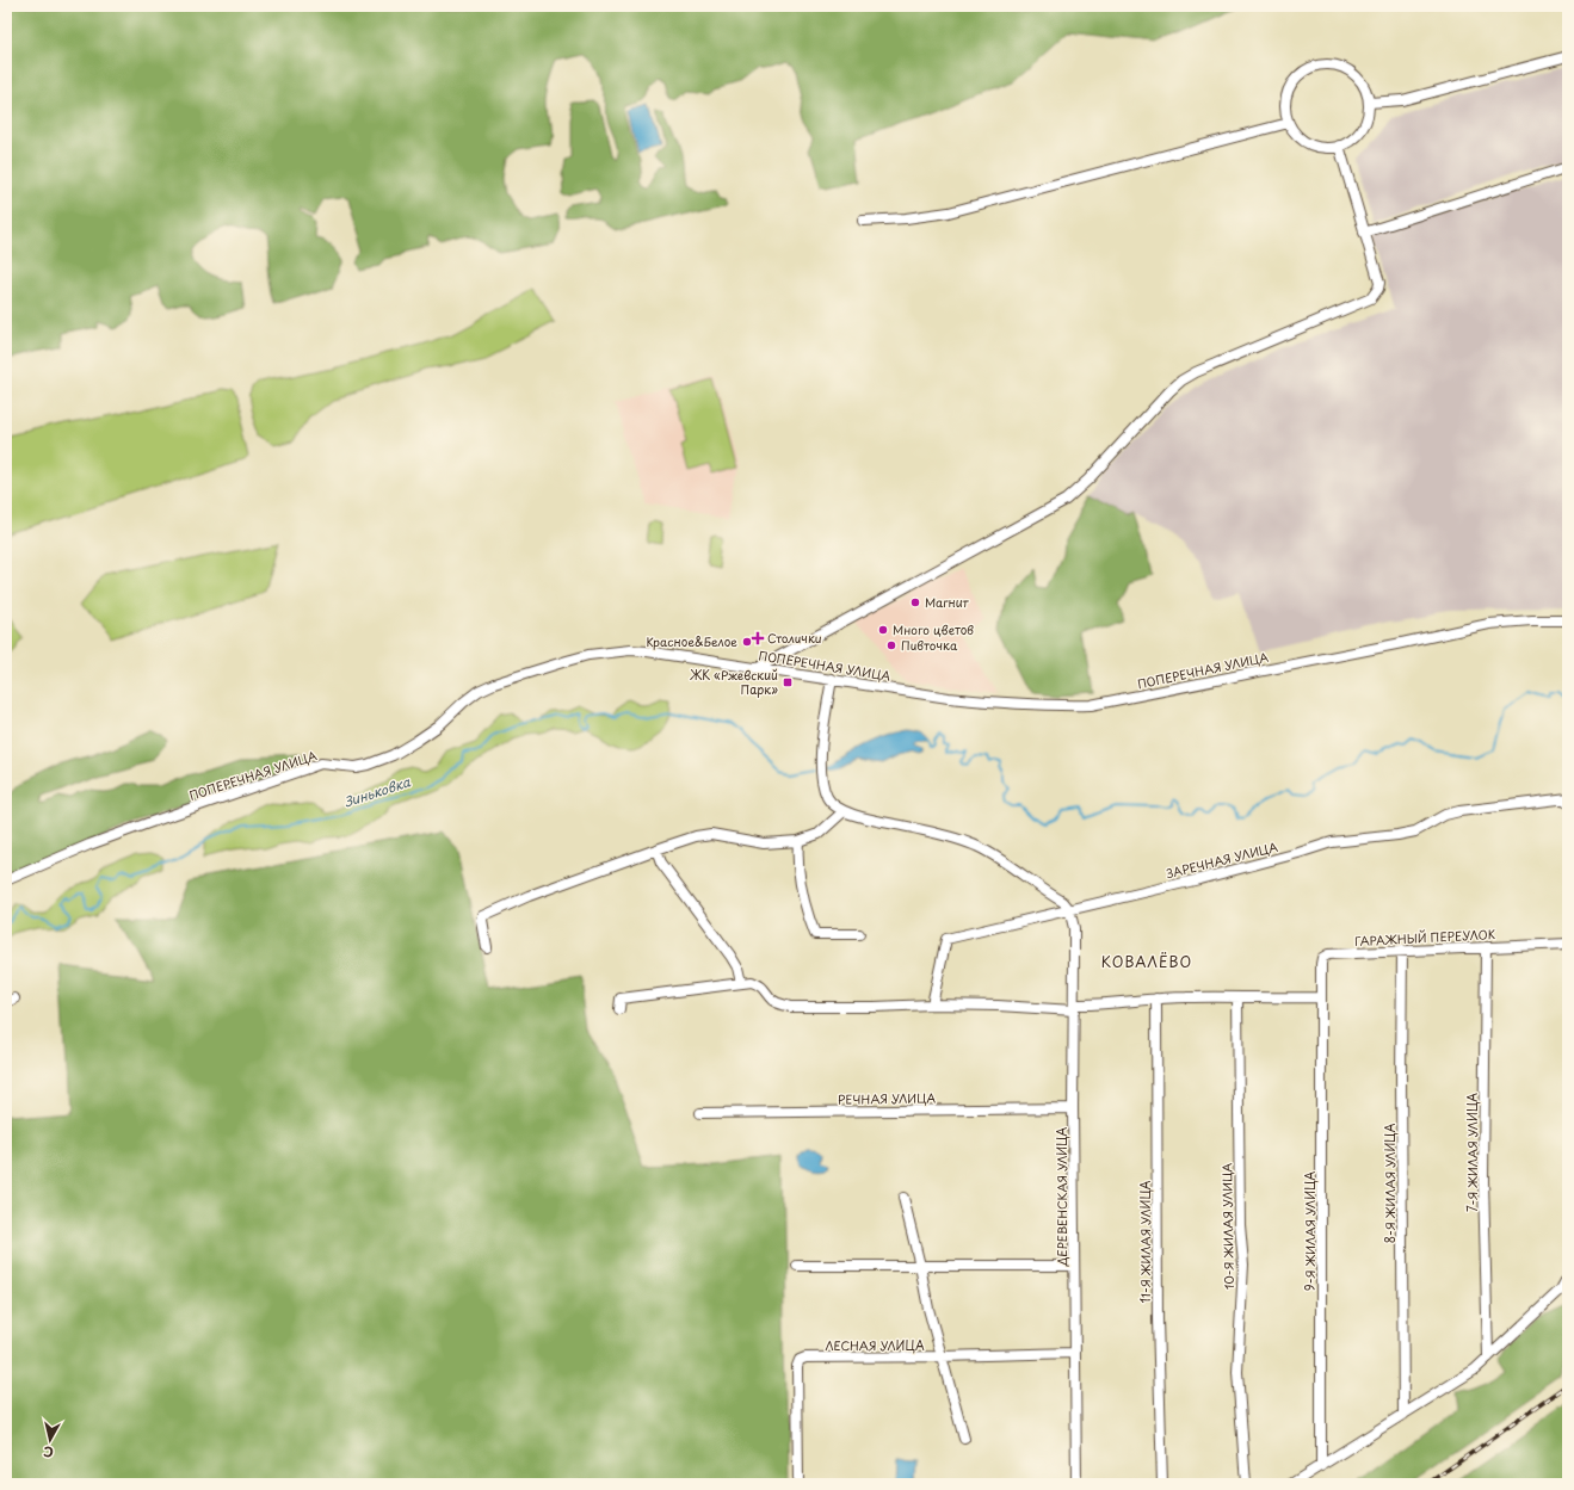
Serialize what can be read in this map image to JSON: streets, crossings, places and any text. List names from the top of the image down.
{
  "streets": {
    "street": [
      "ПОПЕРЕЧНАЯ УЛИЦА",
      "ЗАРЕЧНАЯ УЛИЦА",
      "ГАРАЖНЫЙ ПЕРЕУЛОК",
      "РЕЧНАЯ УЛИЦА",
      "7-Я ЖИЛАЯ УЛИЦА",
      "8-Я ЖИЛАЯ УЛИЦА",
      "ДЕРЕВЕНСКАЯ УЛИЦА",
      "10-Я ЖИЛАЯ УЛИЦА",
      "9-Я ЖИЛАЯ УЛИЦА",
      "11-Я ЖИЛАЯ УЛИЦА",
      "ЛЕСНАЯ УЛИЦА"
    ]
  },
  "crossings": [
    ["ЗАРЕЧНАЯ УЛИЦА", "ДЕРЕВЕНСКАЯ УЛИЦА"],
    ["ГАРАЖНЫЙ ПЕРЕУЛОК", "7-Я ЖИЛАЯ УЛИЦА"],
    ["ГАРАЖНЫЙ ПЕРЕУЛОК", "8-Я ЖИЛАЯ УЛИЦА"],
    ["ГАРАЖНЫЙ ПЕРЕУЛОК", "9-Я ЖИЛАЯ УЛИЦА"],
    ["РЕЧНАЯ УЛИЦА", "ДЕРЕВЕНСКАЯ УЛИЦА"],
    ["ДЕРЕВЕНСКАЯ УЛИЦА", "ЛЕСНАЯ УЛИЦА"]
  ],
  "districts": ["КОВАЛЁВО"],
  "water": ["Зиньковка"],
  "places": {
    "other": [
      "Магнит",
      "Много цветов",
      "Красное&Белое",
      "Пивточка"
    ],
    "health": ["Столички"],
    "transit": ["ЖК «Ржевский Парк»"]
  },
  "north": "bottom"
}
